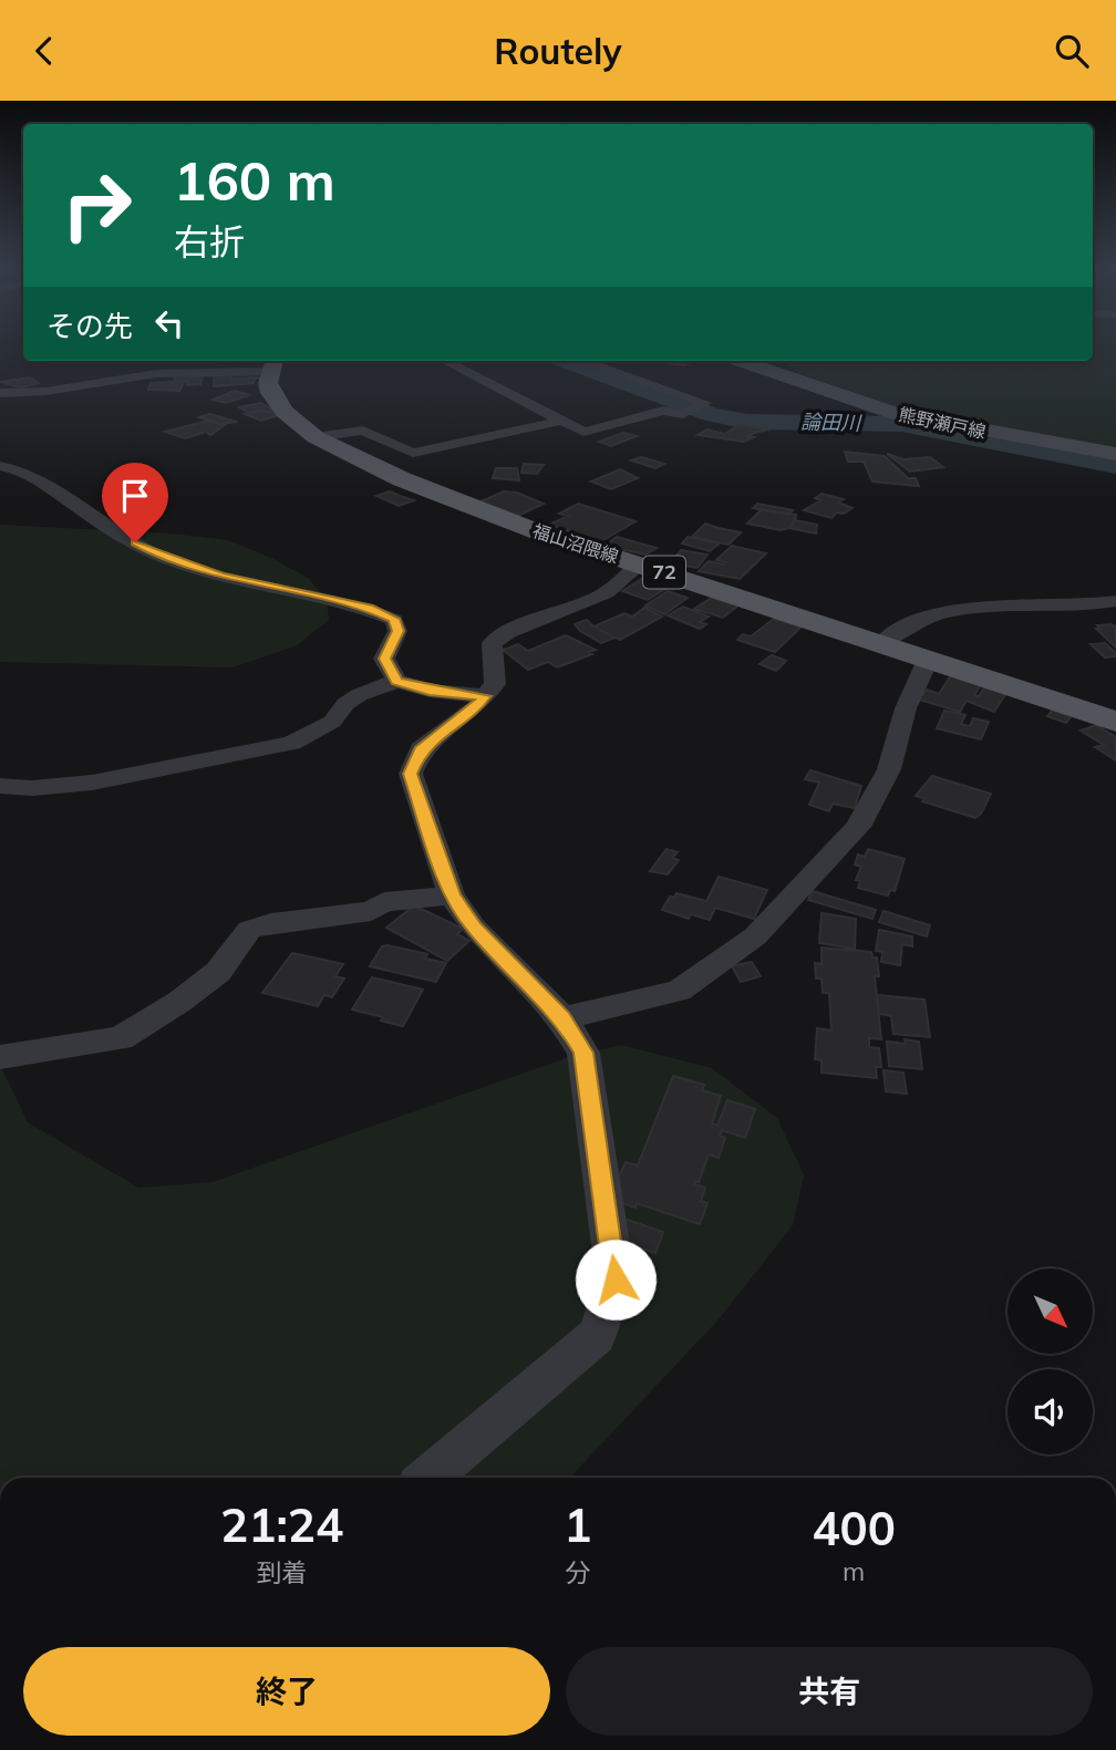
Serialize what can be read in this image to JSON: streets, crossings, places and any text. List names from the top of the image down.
{
  "streets": {
    "main road": ["熊野瀬戸線", "福山沼隈線", "72"]
  },
  "water": ["論田川"],
  "north": "bottom right",
  "page": {
    "header": "Routely",
    "turn": ["160 m", "右折"],
    "then": "その先",
    "eta": [
      "21:24",
      "到着",
      "1",
      "分",
      "400",
      "m"
    ],
    "buttons": ["終了", "共有"]
  }
}
